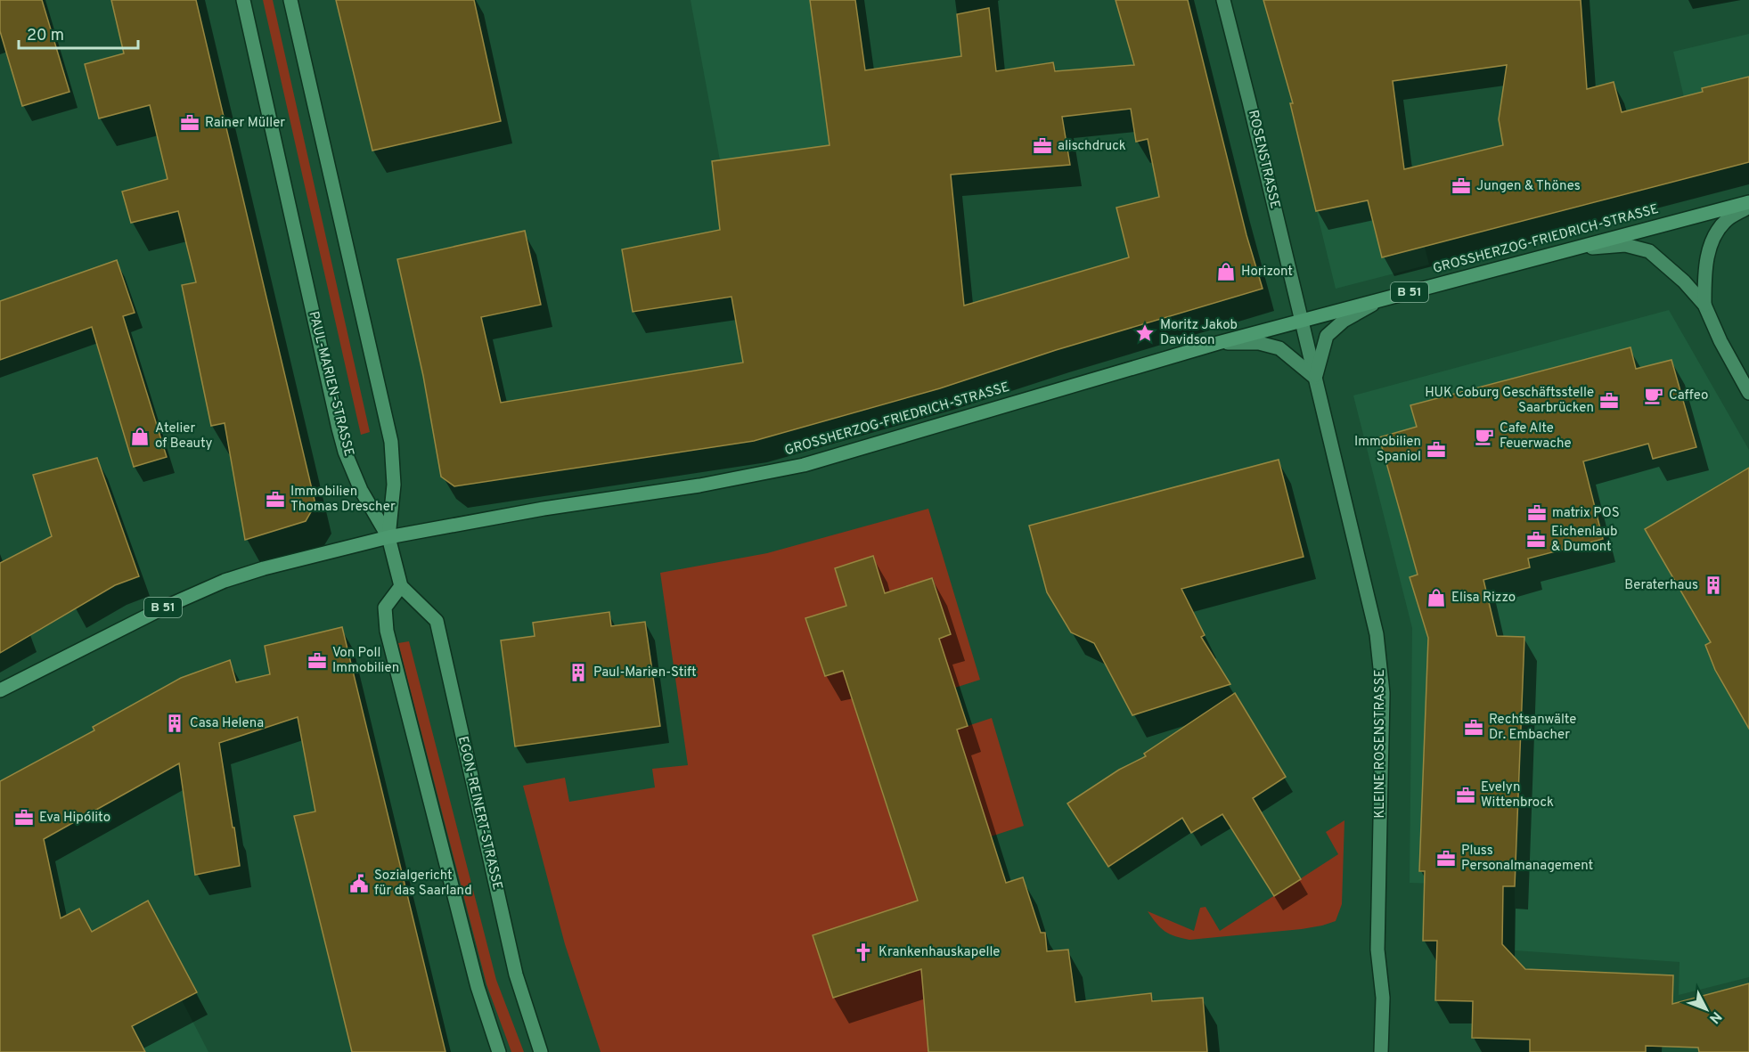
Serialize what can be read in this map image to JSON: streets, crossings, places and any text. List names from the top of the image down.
{
  "streets": {
    "main road": [
      "GROSSHERZOG-FRIEDRICH-STRASSE",
      "B 51",
      "PAUL-MARIEN-STRASSE",
      "EGON-REINERT-STRASSE"
    ],
    "street": ["ROSENSTRASSE", "KLEINE ROSENSTRASSE"]
  },
  "crossings": [
    ["ROSENSTRASSE", "GROSSHERZOG-FRIEDRICH-STRASSE"],
    ["ROSENSTRASSE", "KLEINE ROSENSTRASSE"],
    ["GROSSHERZOG-FRIEDRICH-STRASSE", "PAUL-MARIEN-STRASSE"],
    ["GROSSHERZOG-FRIEDRICH-STRASSE", "KLEINE ROSENSTRASSE"]
  ],
  "places": {
    "office": [
      "Rainer Müller",
      "alischdruck",
      "Jungen & Thönes",
      "HUK Coburg Geschäftsstelle Saarbrücken",
      "Immobilien Spaniol",
      "Immobilien Thomas Drescher",
      "matrix POS",
      "Eichenlaub & Dumont",
      "Von Poll Immobilien",
      "Rechtsanwälte Dr. Embacher",
      "Evelyn Wittenbrock",
      "Eva Hipólito",
      "Pluss Personalmanagement"
    ],
    "shop": ["Horizont", "Atelier of Beauty", "Elisa Rizzo"],
    "place": ["Moritz Jakob Davidson"],
    "cafe": ["Caffeo", "Cafe Alte Feuerwache"],
    "building": ["Beraterhaus", "Paul-Marien-Stift", "Casa Helena"],
    "public building": ["Sozialgericht für das Saarland"],
    "church": ["Krankenhauskapelle"]
  },
  "scale_bar": "20 m",
  "north": "bottom right"
}
